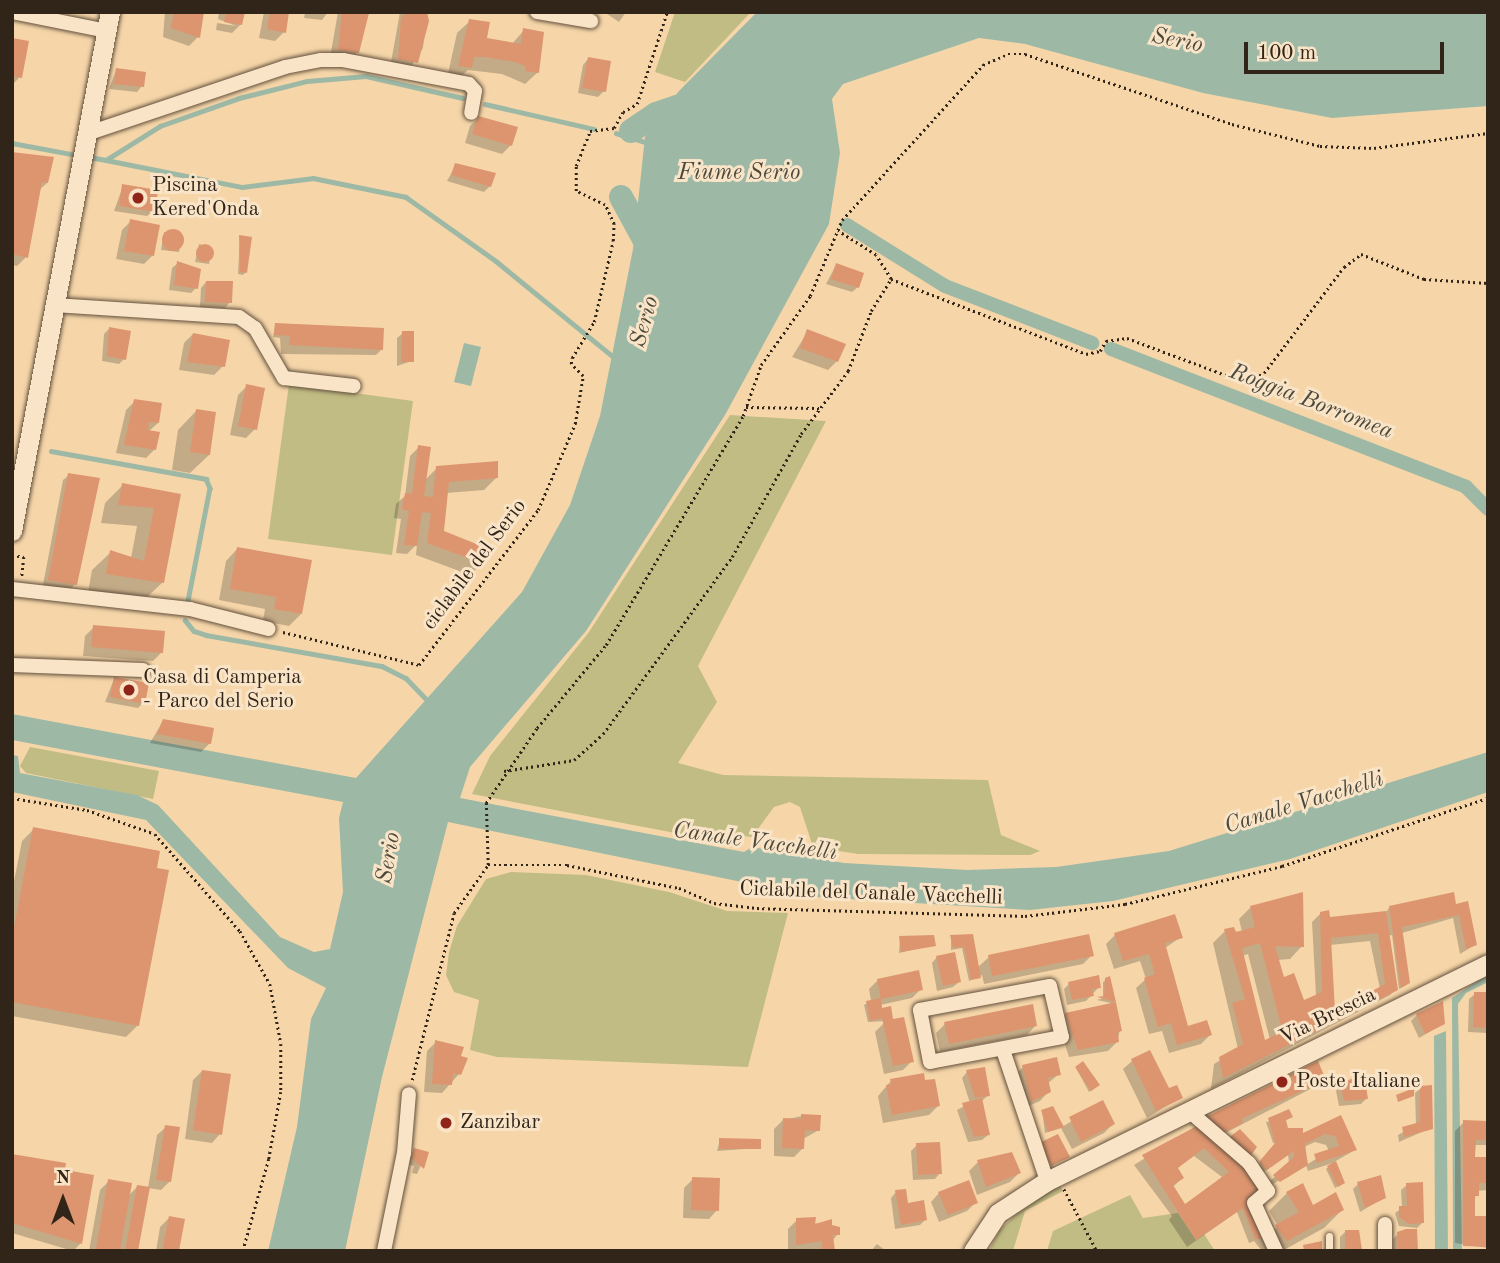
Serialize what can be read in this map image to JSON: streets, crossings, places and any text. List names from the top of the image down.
{
  "streets": {
    "street": ["Via Brescia"],
    "path": ["ciclabile del Serio", "Ciclabile del Canale Vacchelli"]
  },
  "water": [
    "Serio",
    "Fiume Serio",
    "Roggia Borromea",
    "Canale Vacchelli"
  ],
  "places": [
    "Piscina Kered'Onda",
    "Casa di Camperia - Parco del Serio",
    "Poste Italiane",
    "Zanzibar"
  ],
  "scale_bar": "100 m",
  "north": "top"
}
